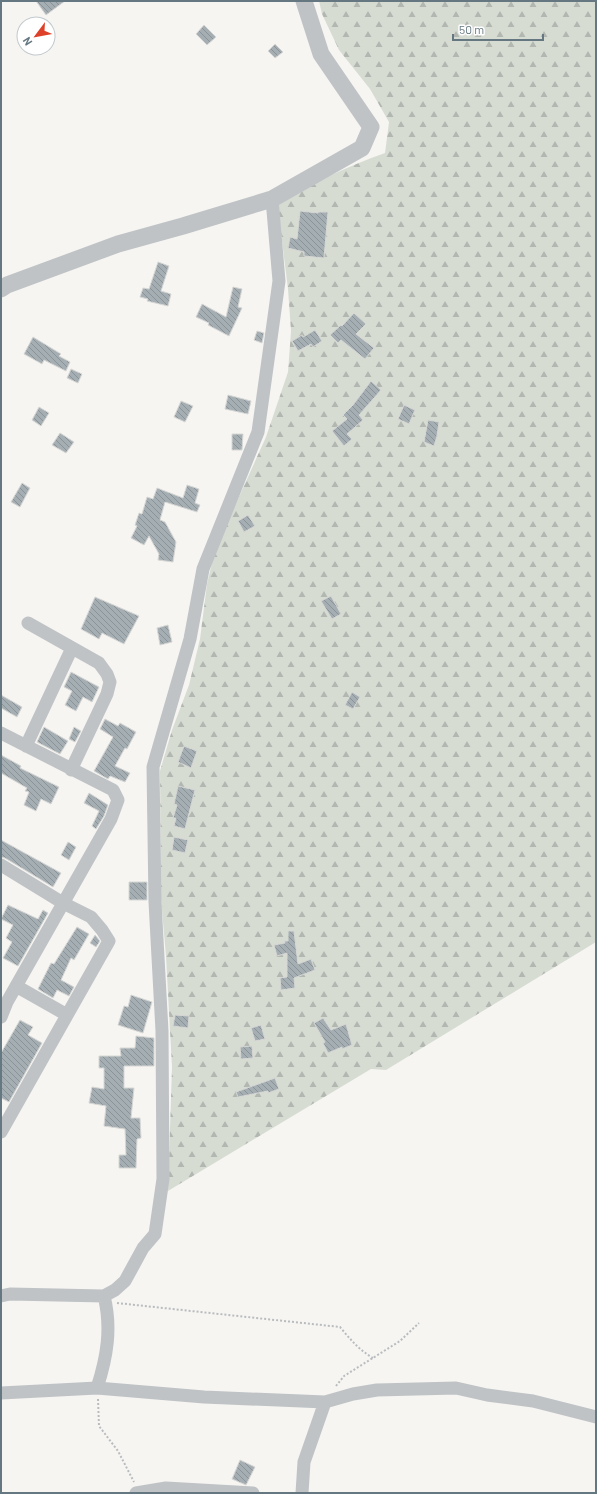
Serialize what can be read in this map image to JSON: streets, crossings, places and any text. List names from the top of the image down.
{
  "scale_bar": "50 m",
  "north": "bottom left"
}
